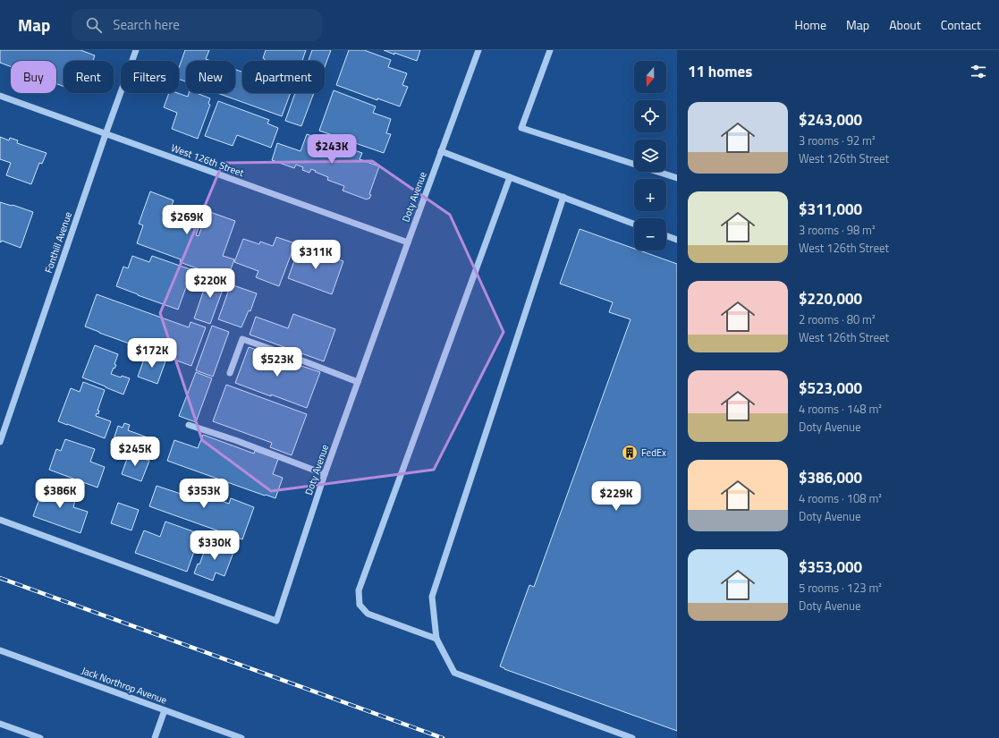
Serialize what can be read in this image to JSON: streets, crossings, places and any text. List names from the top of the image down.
{
  "streets": {
    "street": [
      "West 126th Street",
      "Doty Avenue",
      "Fonthill Avenue",
      "Jack Northrop Avenue"
    ]
  },
  "crossings": [
    ["West 126th Street", "Doty Avenue"],
    ["West 126th Street", "Fonthill Avenue"]
  ],
  "places": {
    "building": ["FedEx"]
  },
  "north": "bottom",
  "page": {
    "header": "Map",
    "search": "Search here",
    "nav": [
      "Home",
      "Map",
      "About",
      "Contact"
    ],
    "heading": "11 homes",
    "map_buttons": ["+", "−"],
    "chip": [
      "Buy",
      "Rent",
      "Filters",
      "New",
      "Apartment"
    ],
    "list": [
      {
        "name": "$243,000",
        "note": "3 rooms · 92 m² · West 126th Street"
      },
      {
        "name": "$311,000",
        "note": "3 rooms · 98 m² · West 126th Street"
      },
      {
        "name": "$220,000",
        "note": "2 rooms · 80 m² · West 126th Street"
      },
      {
        "name": "$523,000",
        "note": "4 rooms · 148 m² · Doty Avenue"
      },
      {
        "name": "$386,000",
        "note": "4 rooms · 108 m² · Doty Avenue"
      },
      {
        "name": "$353,000",
        "note": "5 rooms · 123 m² · Doty Avenue"
      }
    ],
    "price": [
      "$243K",
      "$269K",
      "$311K",
      "$220K",
      "$172K",
      "$523K",
      "$245K",
      "$386K",
      "$353K",
      "$229K",
      "$330K"
    ]
  }
}
